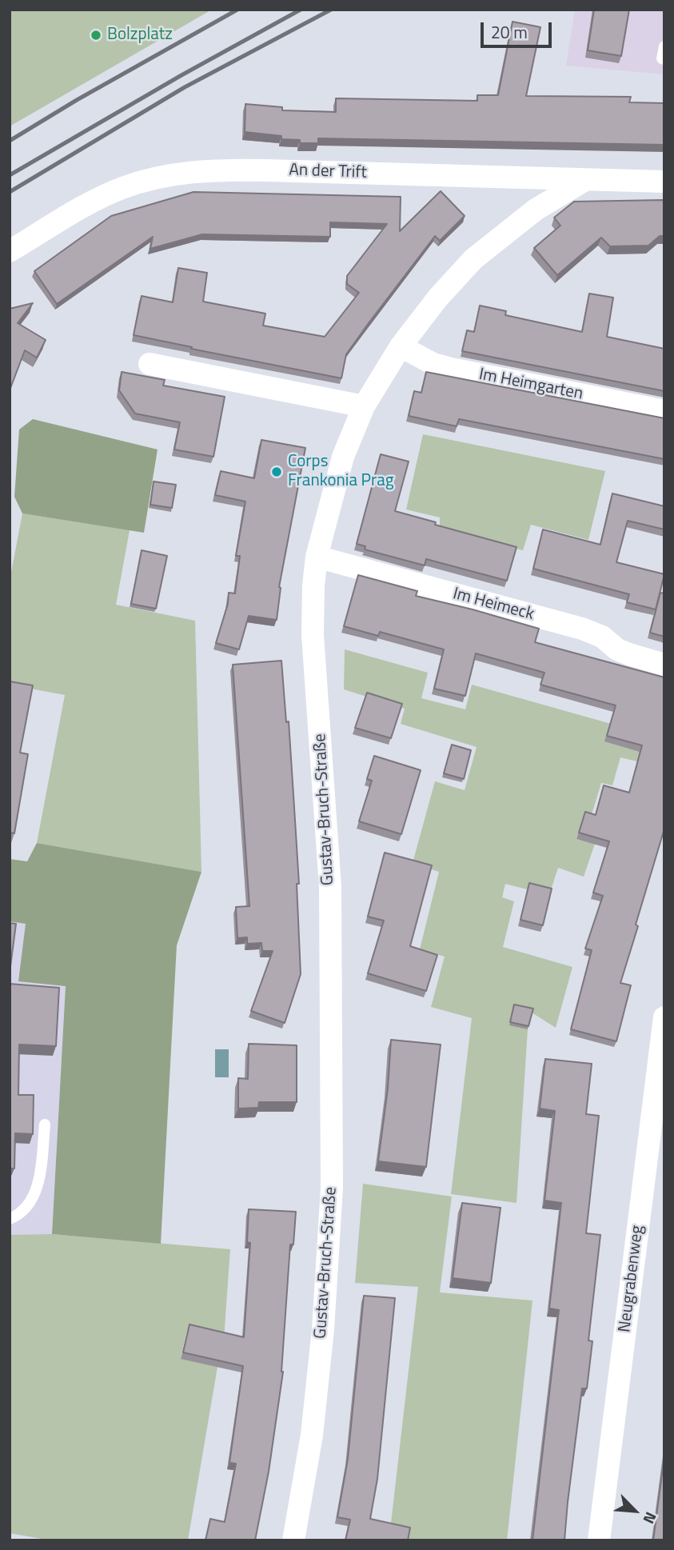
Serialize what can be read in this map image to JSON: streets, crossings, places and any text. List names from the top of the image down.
{
  "streets": {
    "street": [
      "An der Trift",
      "Im Heimgarten",
      "Im Heimeck",
      "Gustav-Bruch-Straße",
      "Neugrabenweg"
    ]
  },
  "crossings": [
    ["An der Trift", "Gustav-Bruch-Straße"],
    ["Im Heimgarten", "Gustav-Bruch-Straße"],
    ["Im Heimeck", "Gustav-Bruch-Straße"]
  ],
  "places": ["Bolzplatz", "Corps Frankonia Prag"],
  "scale_bar": "20 m",
  "north": "bottom right"
}
